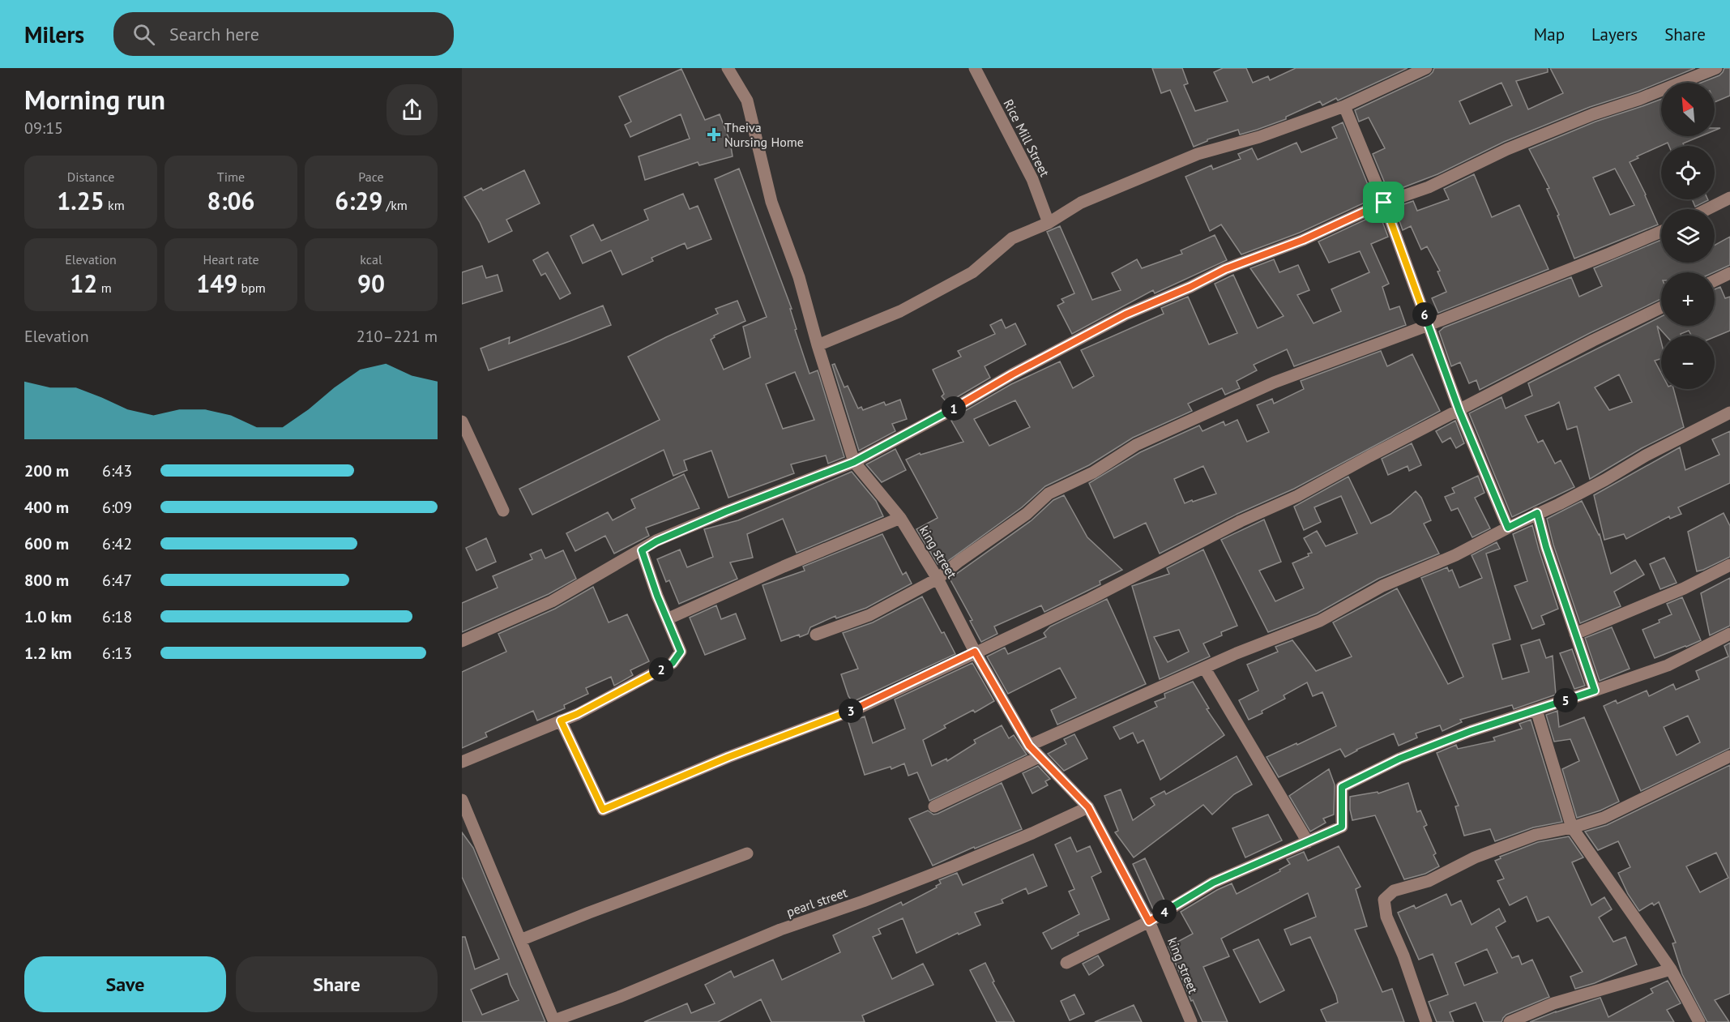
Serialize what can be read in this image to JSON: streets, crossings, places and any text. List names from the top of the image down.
{
  "streets": {
    "street": ["Rice Mill Street", "king street", "pearl street"]
  },
  "crossings": [
    ["king street", "pearl street"]
  ],
  "places": {
    "health": ["Theiva Nursing Home"]
  },
  "north": "top left",
  "page": {
    "header": "Milers",
    "search": "Search here",
    "nav": ["Map", "Layers", "Share"],
    "heading": ["Morning run", "09:15"],
    "map_buttons": ["+", "−"],
    "stats": [
      ["Distance", "1.25 km"],
      ["Time", "8:06"],
      ["Pace", "6:29 /km"],
      ["Elevation", "12 m"],
      ["Heart rate", "149 bpm"],
      ["kcal", "90"]
    ],
    "pins": [
      "6",
      "1",
      "2",
      "5",
      "3",
      "4"
    ],
    "chart": ["Elevation", "210–221 m"],
    "list": [
      {
        "name": "200 m",
        "note": "6:43"
      },
      {
        "name": "400 m",
        "note": "6:09"
      },
      {
        "name": "600 m",
        "note": "6:42"
      },
      {
        "name": "800 m",
        "note": "6:47"
      },
      {
        "name": "1.0 km",
        "note": "6:18"
      },
      {
        "name": "1.2 km",
        "note": "6:13"
      }
    ],
    "buttons": ["Save", "Share"]
  }
}
